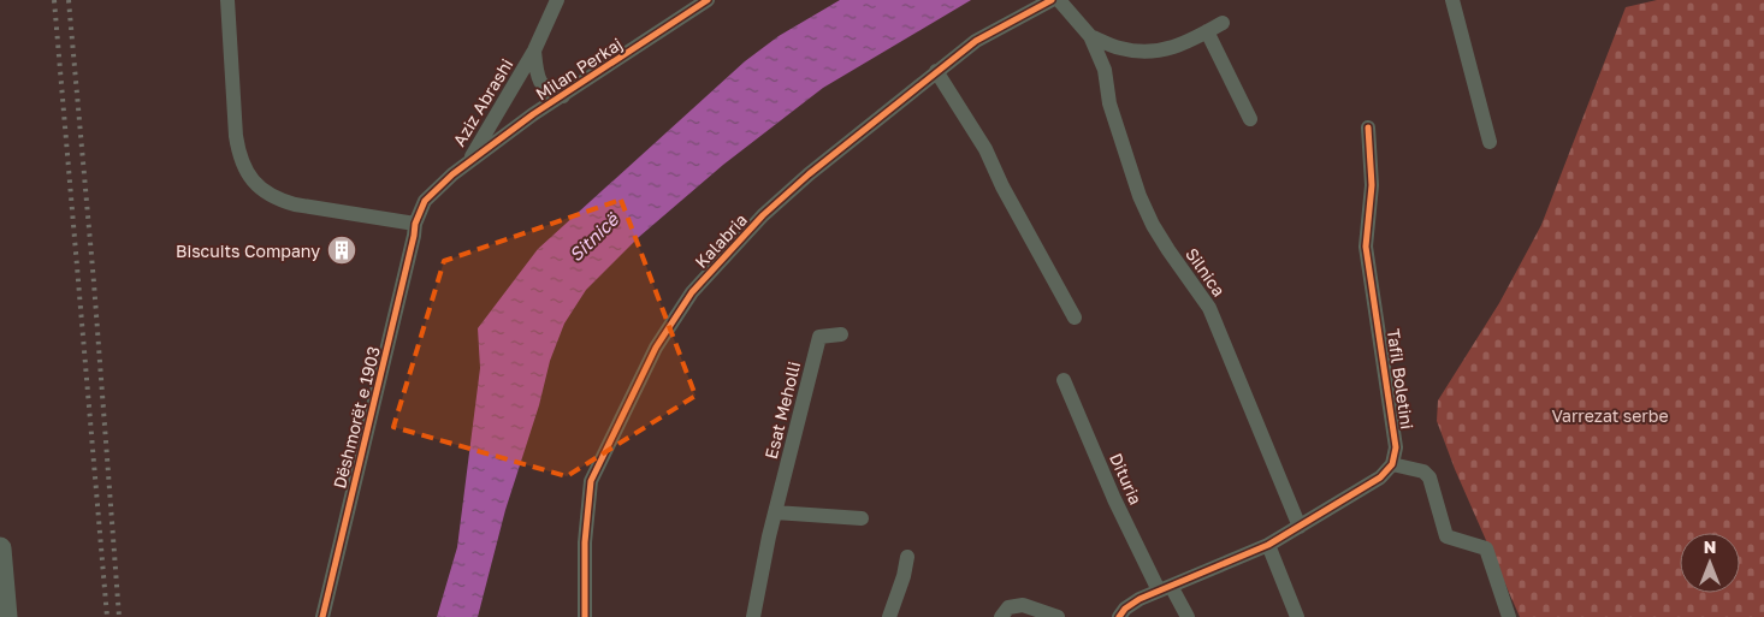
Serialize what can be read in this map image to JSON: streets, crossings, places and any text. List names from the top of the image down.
{
  "streets": {
    "street": [
      "Milan Perkaj",
      "Aziz Abrashi",
      "Kalabria",
      "Silnica",
      "Tafil Boletini",
      "Esat Meholli",
      "Dëshmorët e 1903",
      "Dituria"
    ]
  },
  "crossings": [
    ["Milan Perkaj", "Aziz Abrashi"],
    ["Aziz Abrashi", "Dëshmorët e 1903"]
  ],
  "water": ["Sitnicë"],
  "parks": ["Varrezat serbe"],
  "places": {
    "building": ["Biscuits Company"]
  },
  "north": "top"
}
